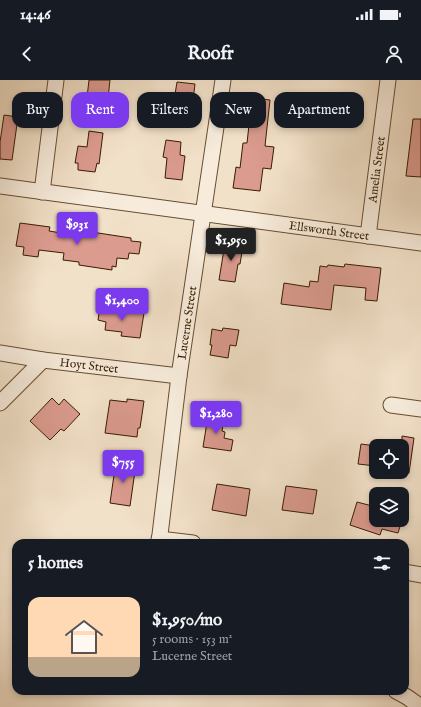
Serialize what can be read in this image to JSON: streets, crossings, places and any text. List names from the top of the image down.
{
  "streets": {
    "street": [
      "Amelia Street",
      "Ellsworth Street",
      "Lucerne Street",
      "Hoyt Street"
    ]
  },
  "crossings": [
    ["Amelia Street", "Ellsworth Street"],
    ["Ellsworth Street", "Lucerne Street"],
    ["Lucerne Street", "Hoyt Street"]
  ],
  "page": {
    "status": "14:46",
    "header": "Roofr",
    "chip": [
      "Buy",
      "Rent",
      "Filters",
      "New",
      "Apartment"
    ],
    "price": [
      "$931",
      "$1,950",
      "$1,400",
      "$1,280",
      "$755"
    ],
    "heading": "5 homes",
    "list": [
      {
        "name": "$1,950/mo",
        "note": "5 rooms · 153 m² · Lucerne Street"
      }
    ]
  }
}
